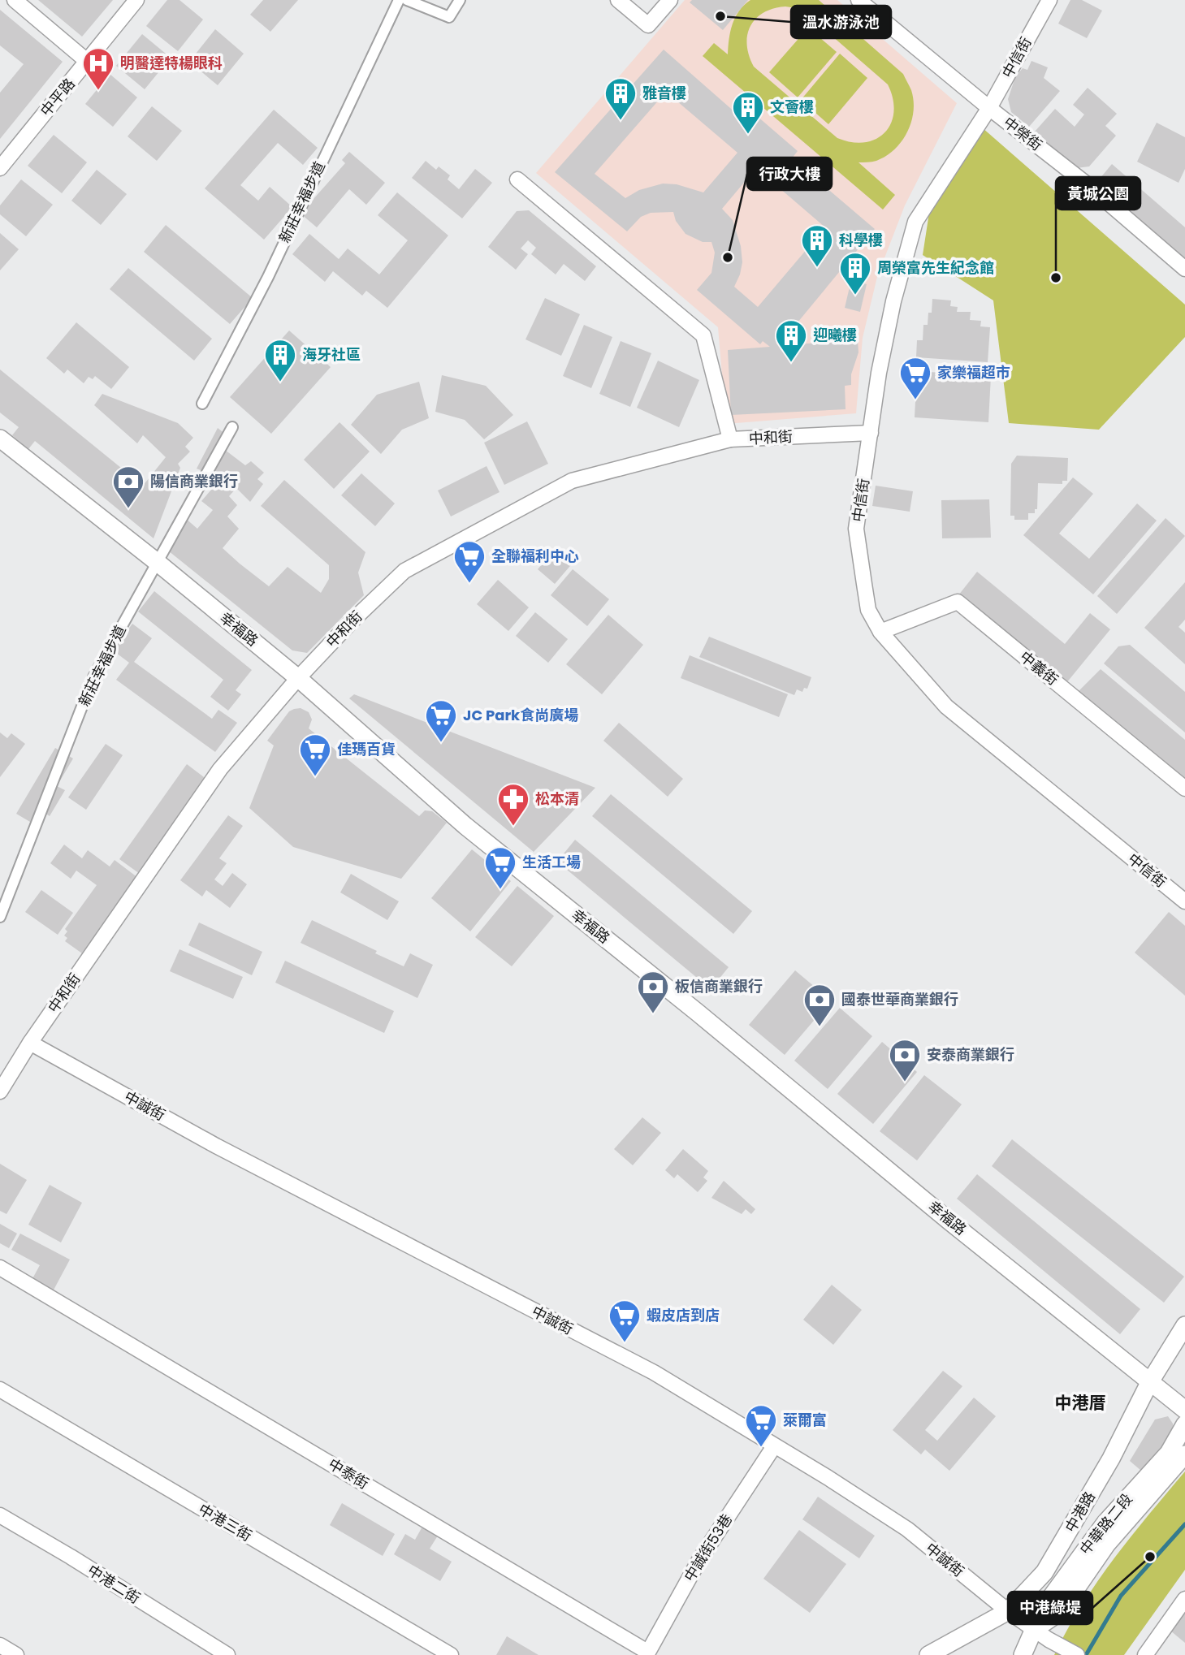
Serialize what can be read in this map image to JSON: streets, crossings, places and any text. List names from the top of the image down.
{
  "streets": {
    "street": [
      "中信街",
      "中平路",
      "中榮街",
      "新莊幸福步道",
      "中和街",
      "幸福路",
      "中義街",
      "中誠街",
      "中泰街",
      "中港路",
      "中港三街",
      "中華路二段",
      "中誠街53巷",
      "中港二街"
    ]
  },
  "crossings": [
    ["中信街", "中榮街"],
    ["中信街", "中和街"],
    ["中信街", "中義街"],
    ["新莊幸福步道", "幸福路"],
    ["中和街", "幸福路"],
    ["中和街", "中誠街"],
    ["幸福路", "中港路"],
    ["中誠街", "中港路"],
    ["中誠街", "中華路二段"],
    ["中誠街", "中誠街53巷"],
    ["中泰街", "中誠街53巷"]
  ],
  "districts": ["中港厝"],
  "places": {
    "other": [
      "溫水游泳池",
      "行政大樓",
      "黃城公園",
      "中港綠堤"
    ],
    "hospital": ["明醫達特楊眼科"],
    "building": [
      "雅音樓",
      "文薈樓",
      "科學樓",
      "周榮富先生紀念館",
      "迎曦樓",
      "海牙社區"
    ],
    "supermarket": [
      "家樂福超市",
      "全聯福利中心",
      "JC Park食尚廣場",
      "佳瑪百貨",
      "生活工場",
      "蝦皮店到店",
      "萊爾富"
    ],
    "bank": [
      "陽信商業銀行",
      "板信商業銀行",
      "國泰世華商業銀行",
      "安泰商業銀行"
    ],
    "pharmacy": ["松本清"]
  }
}
